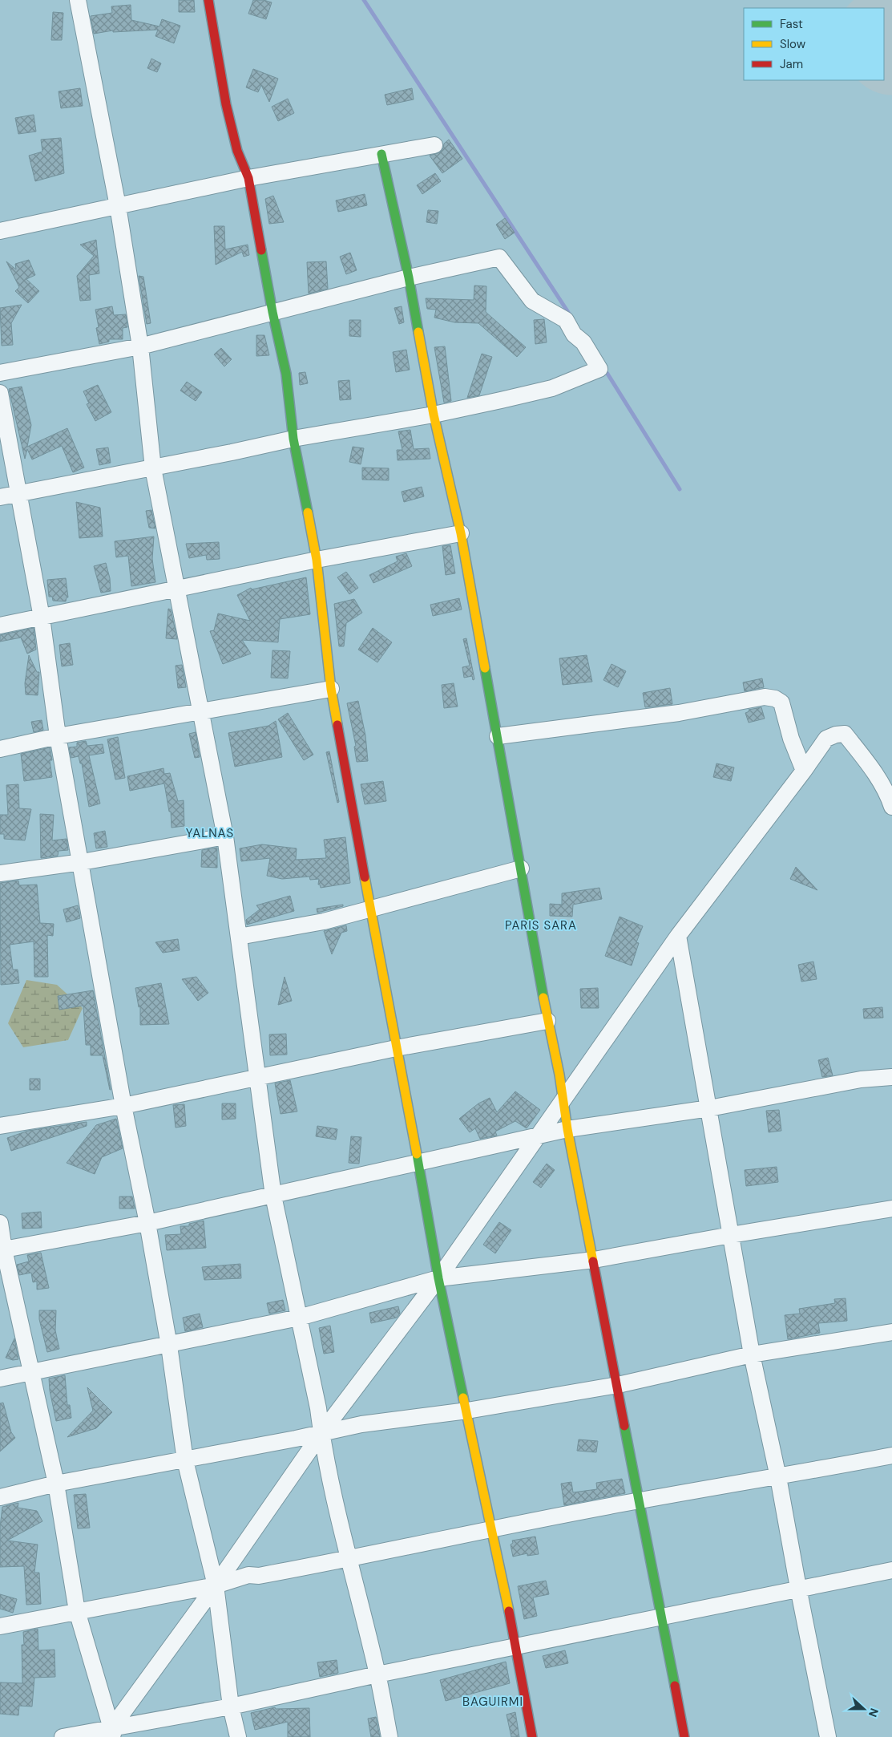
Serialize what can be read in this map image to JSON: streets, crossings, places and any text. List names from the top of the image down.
{
  "districts": ["YALNAS", "PARIS SARA", "BAGUIRMI"],
  "legend": ["Fast", "Slow", "Jam"],
  "north": "right"
}
